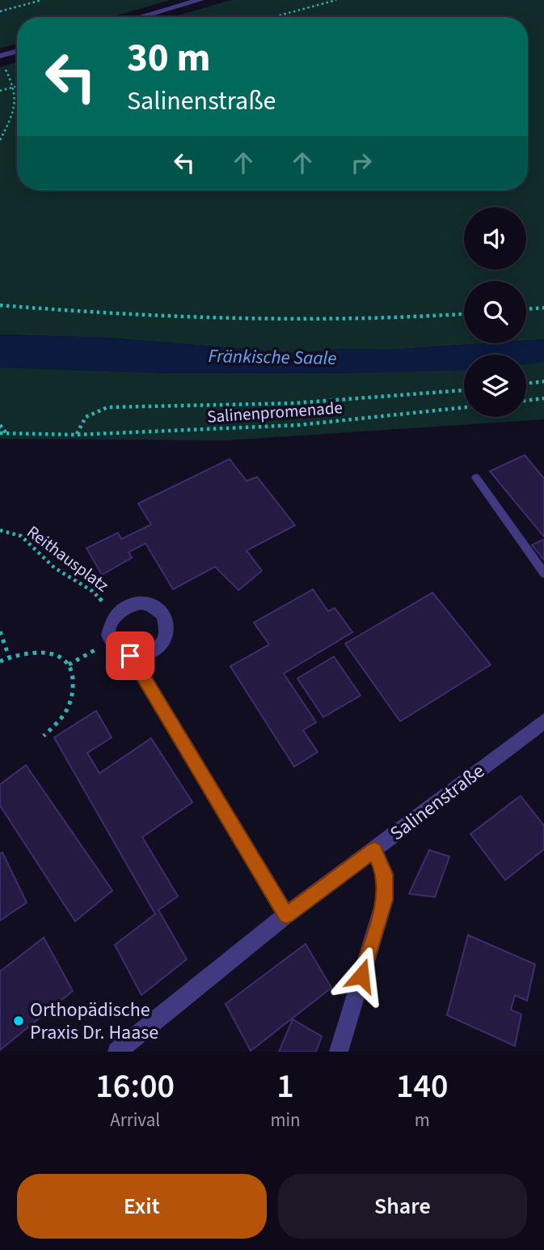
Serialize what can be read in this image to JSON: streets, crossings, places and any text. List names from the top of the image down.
{
  "streets": {
    "street": ["Salinenstraße"],
    "path": ["Salinenpromenade", "Reithausplatz"]
  },
  "water": ["Fränkische Saale"],
  "places": ["Orthopädische Praxis Dr. Haase"],
  "page": {
    "turn": ["30 m", "Salinenstraße"],
    "eta": [
      "16:00",
      "Arrival",
      "1",
      "min",
      "140",
      "m"
    ],
    "buttons": ["Exit", "Share"]
  }
}
